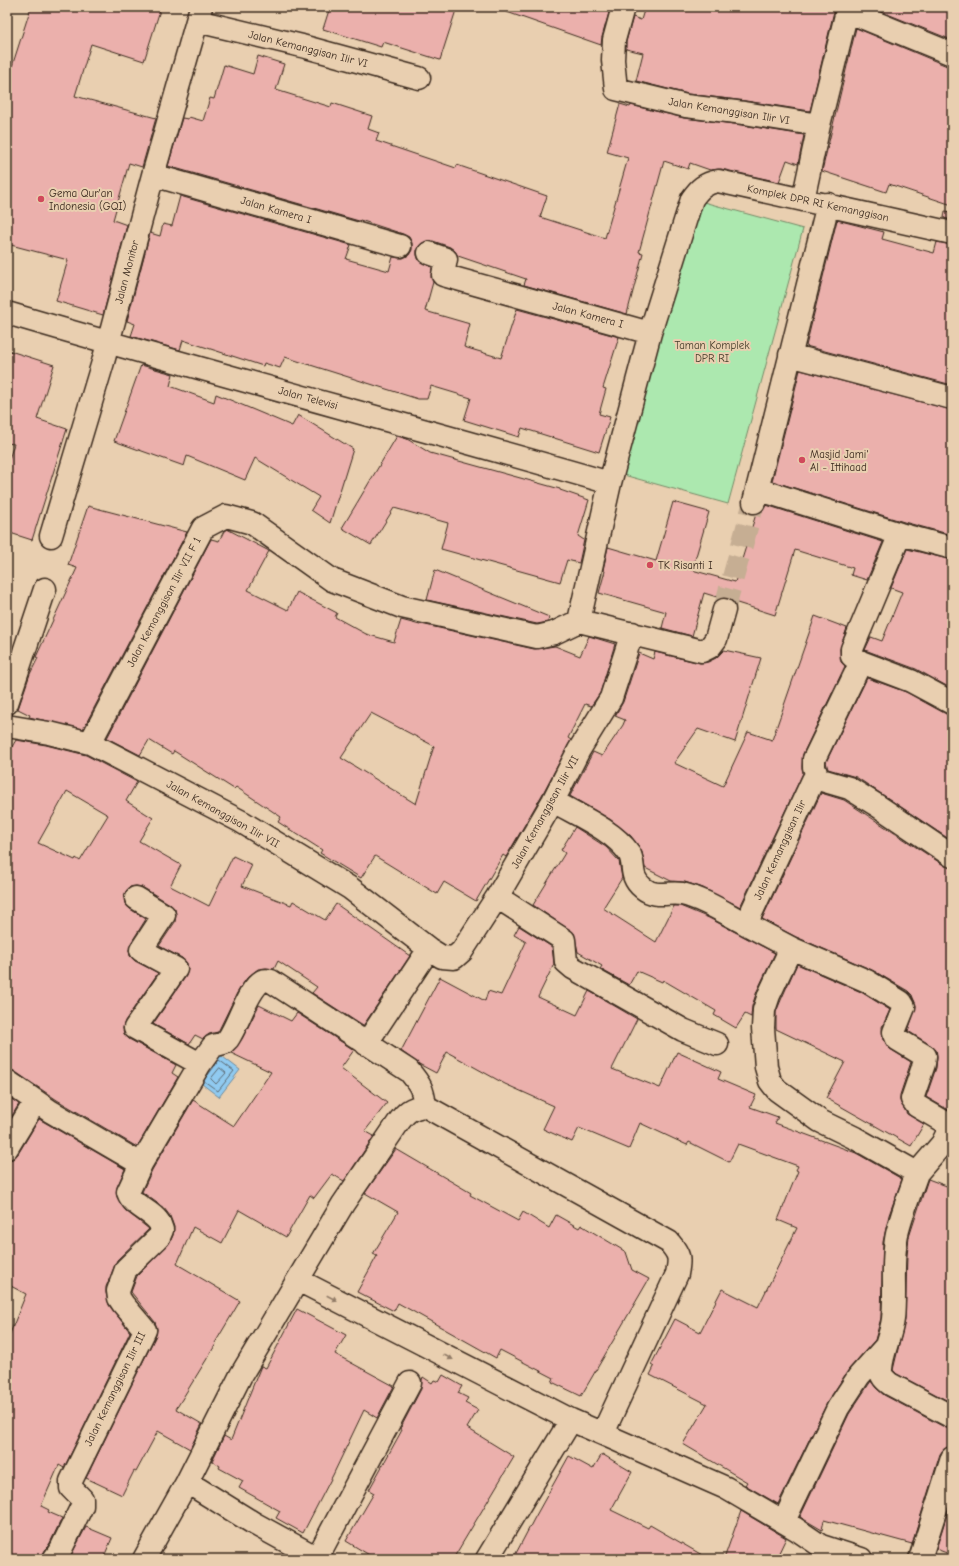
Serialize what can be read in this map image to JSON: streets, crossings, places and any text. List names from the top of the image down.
{
  "streets": {
    "street": [
      "Jalan Kemanggisan Ilir VI",
      "Komplek DPR RI Kemanggisan",
      "Jalan Kamera I",
      "Jalan Monitor",
      "Jalan Televisi",
      "Jalan Kemanggisan Ilir VII F 1",
      "Jalan Kemanggisan Ilir VII",
      "Jalan Kemanggisan Ilir",
      "Jalan Kemanggisan Ilir III"
    ]
  },
  "crossings": [
    ["Jalan Kemanggisan Ilir VI", "Jalan Monitor"],
    ["Komplek DPR RI Kemanggisan", "Jalan Kamera I"],
    ["Jalan Kamera I", "Jalan Monitor"],
    ["Jalan Monitor", "Jalan Televisi"],
    ["Jalan Kemanggisan Ilir VII F 1", "Jalan Kemanggisan Ilir VII"]
  ],
  "parks": ["Taman Komplek DPR RI"],
  "places": ["Gema Qur'an Indonesia (GQI)", "Masjid Jami' Al - Ittihaad", "TK Risanti I"]
}
